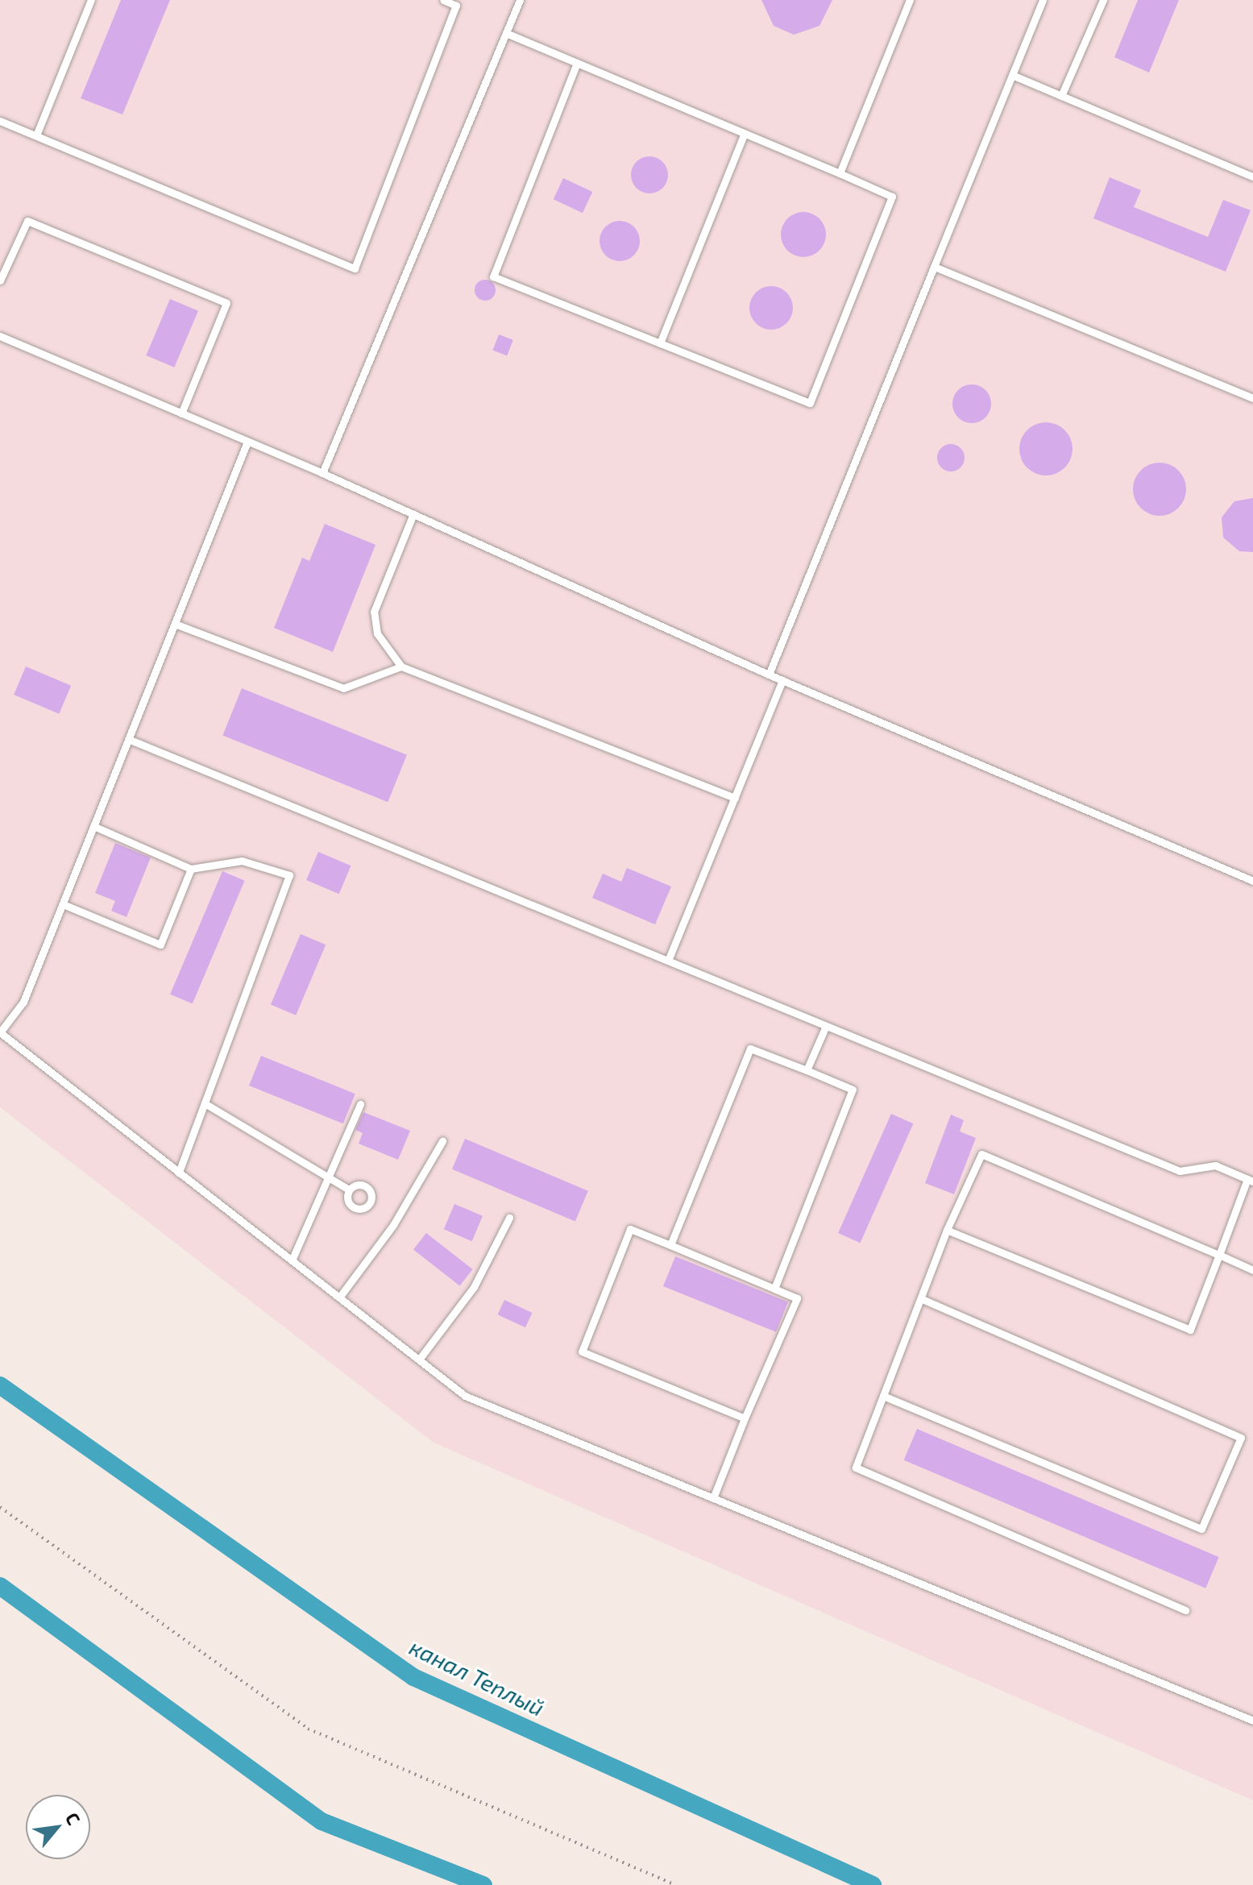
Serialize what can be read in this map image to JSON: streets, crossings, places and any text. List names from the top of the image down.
{
  "water": ["канал Теплый"],
  "north": "top right"
}
